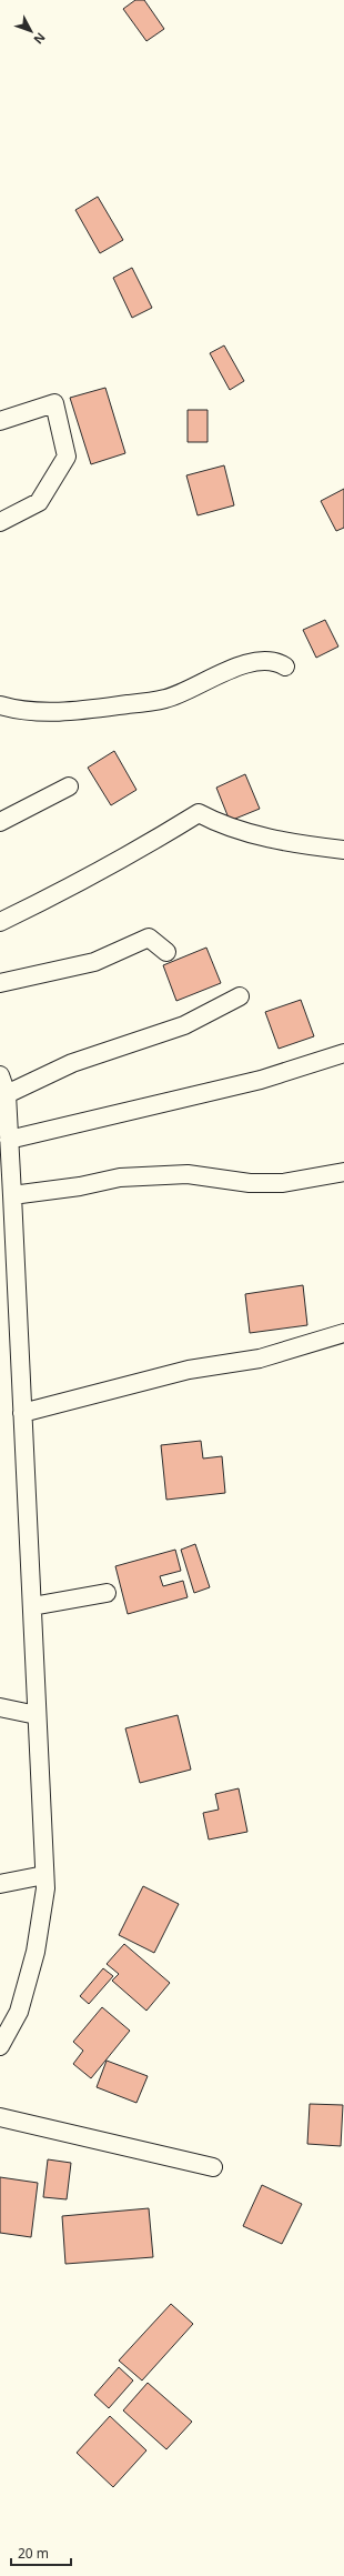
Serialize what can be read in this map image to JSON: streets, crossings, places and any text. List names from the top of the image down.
{
  "scale_bar": "20 m",
  "north": "bottom right"
}
